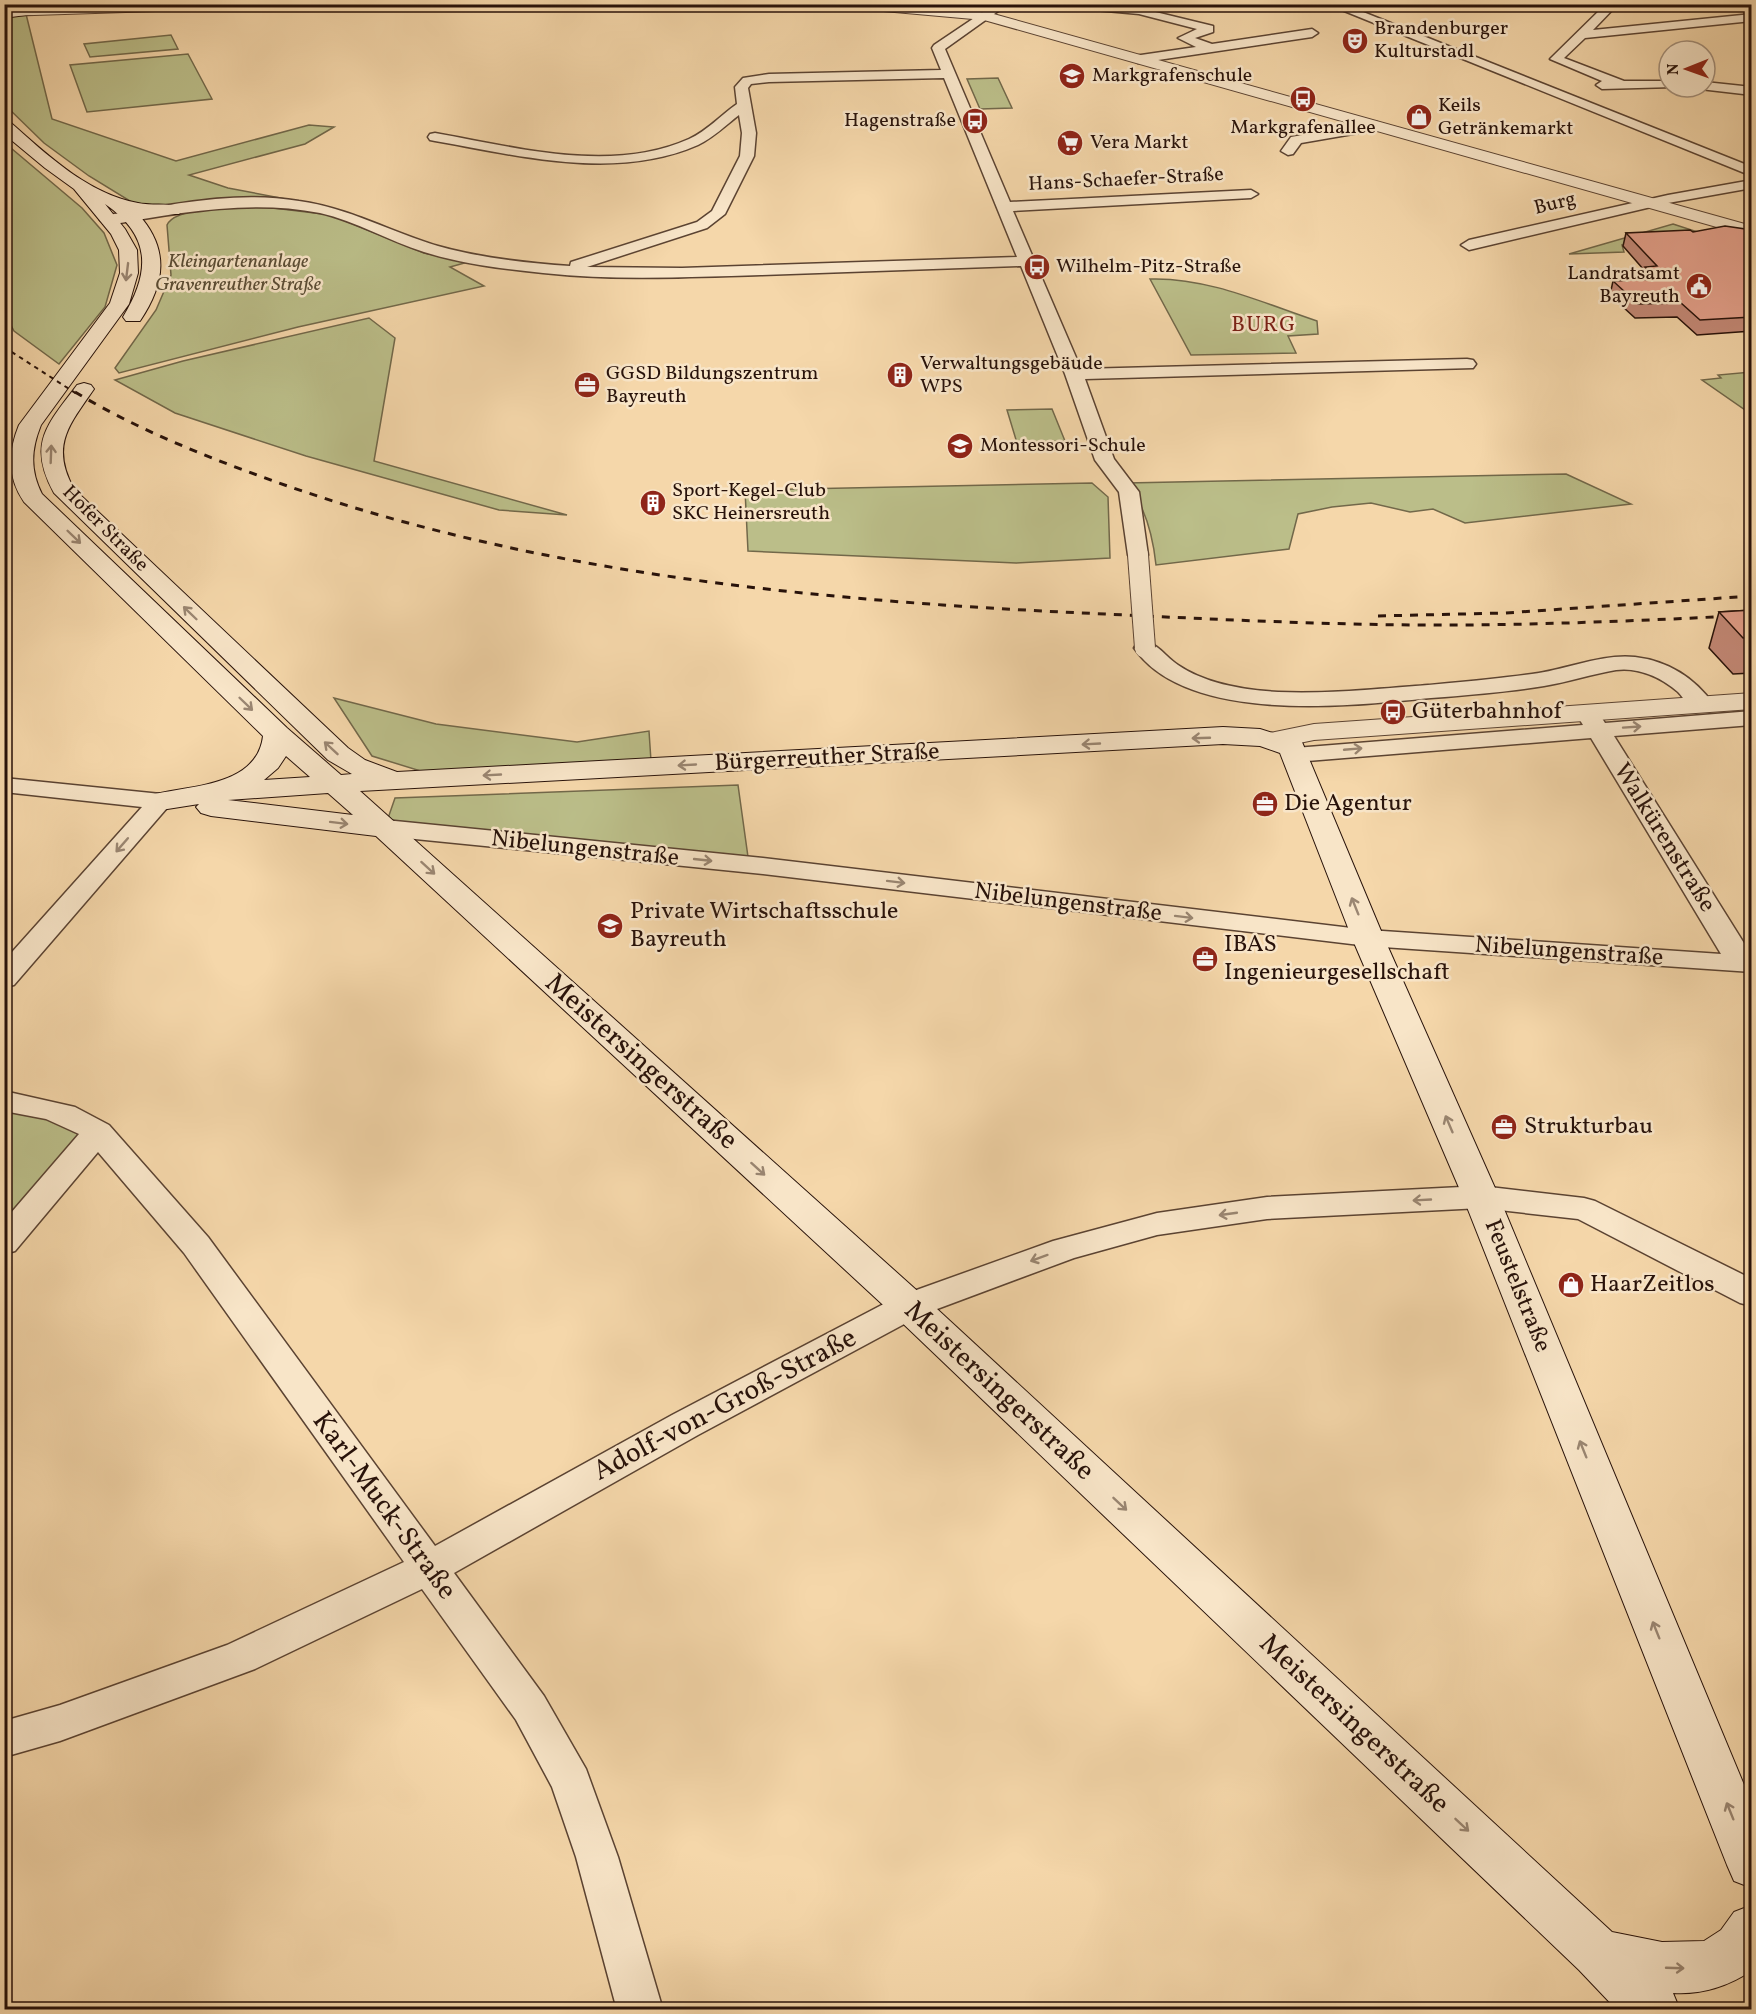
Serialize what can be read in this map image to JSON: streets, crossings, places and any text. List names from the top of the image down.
{
  "streets": {
    "main road": [
      "Hofer Straße",
      "Bürgerreuther Straße",
      "Meistersingerstraße",
      "Feustelstraße"
    ],
    "street": [
      "Hans-Schaefer-Straße",
      "Burg",
      "Walkürenstraße",
      "Nibelungenstraße",
      "Adolf-von-Groß-Straße",
      "Karl-Muck-Straße"
    ]
  },
  "crossings": [
    ["Hofer Straße", "Bürgerreuther Straße"],
    ["Hofer Straße", "Meistersingerstraße"],
    ["Bürgerreuther Straße", "Walkürenstraße"],
    ["Bürgerreuther Straße", "Meistersingerstraße"],
    ["Bürgerreuther Straße", "Feustelstraße"],
    ["Walkürenstraße", "Nibelungenstraße"],
    ["Nibelungenstraße", "Meistersingerstraße"],
    ["Nibelungenstraße", "Feustelstraße"],
    ["Meistersingerstraße", "Adolf-von-Groß-Straße"],
    ["Feustelstraße", "Adolf-von-Groß-Straße"],
    ["Adolf-von-Groß-Straße", "Karl-Muck-Straße"]
  ],
  "one_way": ["Nibelungenstraße", "Meistersingerstraße", "Feustelstraße"],
  "districts": ["BURG"],
  "parks": ["Kleingartenanlage Gravenreuther Straße"],
  "places": {
    "theatre": ["Brandenburger Kulturstadl"],
    "school or university": ["Markgrafenschule", "Montessori-Schule", "Private Wirtschaftsschule Bayreuth"],
    "bus stop": [
      "Markgrafenallee",
      "Hagenstraße",
      "Wilhelm-Pitz-Straße",
      "Güterbahnhof"
    ],
    "shop": ["Keils Getränkemarkt", "HaarZeitlos"],
    "supermarket": ["Vera Markt"],
    "public building": ["Landratsamt Bayreuth"],
    "building": ["Verwaltungsgebäude WPS", "Sport-Kegel-Club SKC Heinersreuth"],
    "office": [
      "GGSD Bildungszentrum Bayreuth",
      "Die Agentur",
      "IBAS Ingenieurgesellschaft",
      "Strukturbau"
    ]
  },
  "north": "left"
}
